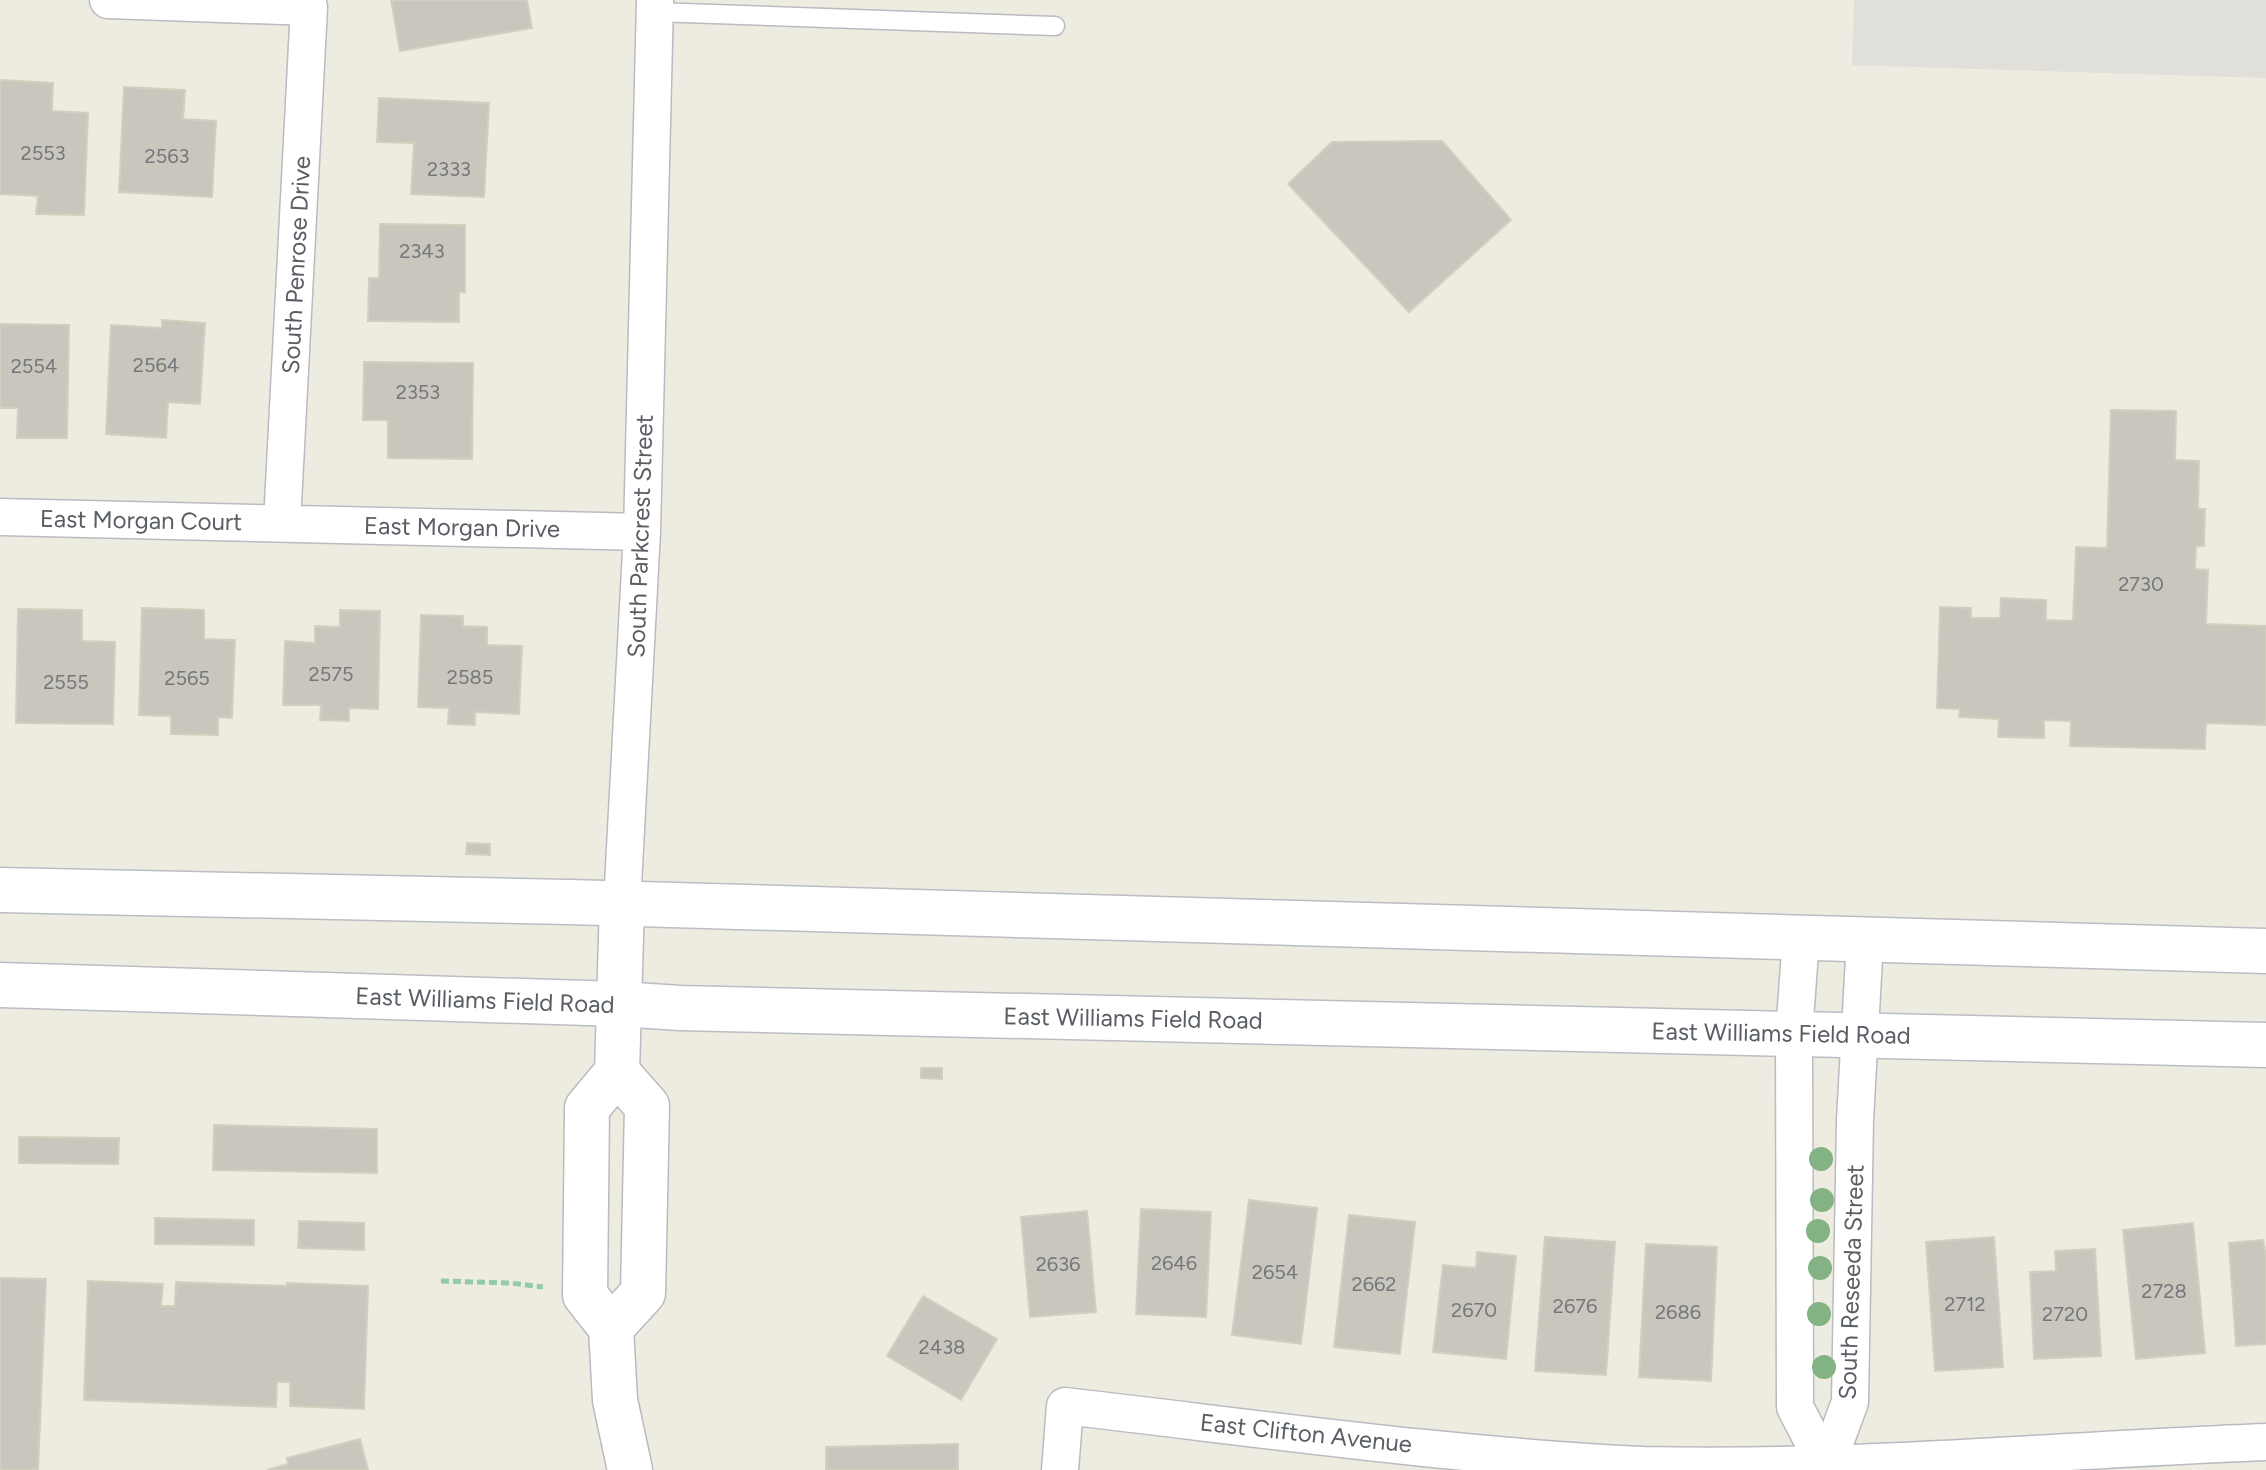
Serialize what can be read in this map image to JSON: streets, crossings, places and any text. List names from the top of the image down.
{
  "streets": {
    "main road": ["South Parkcrest Street", "East Williams Field Road"],
    "street": [
      "South Penrose Drive",
      "East Morgan Court",
      "East Morgan Drive",
      "South Reseeda Street",
      "East Clifton Avenue"
    ]
  },
  "crossings": [
    ["South Penrose Drive", "East Morgan Court"],
    ["South Penrose Drive", "East Morgan Drive"],
    ["East Morgan Court", "East Morgan Drive"],
    ["East Morgan Drive", "South Parkcrest Street"],
    ["South Parkcrest Street", "East Williams Field Road"],
    ["East Williams Field Road", "South Reseeda Street"],
    ["South Reseeda Street", "East Clifton Avenue"]
  ],
  "house_numbers": [
    "2553",
    "2563",
    "2333",
    "2343",
    "2564",
    "2554",
    "2353",
    "2730",
    "2575",
    "2585",
    "2565",
    "2555",
    "2646",
    "2636",
    "2654",
    "2662",
    "2728",
    "2712",
    "2676",
    "2670",
    "2686",
    "2720",
    "2438"
  ]
}
